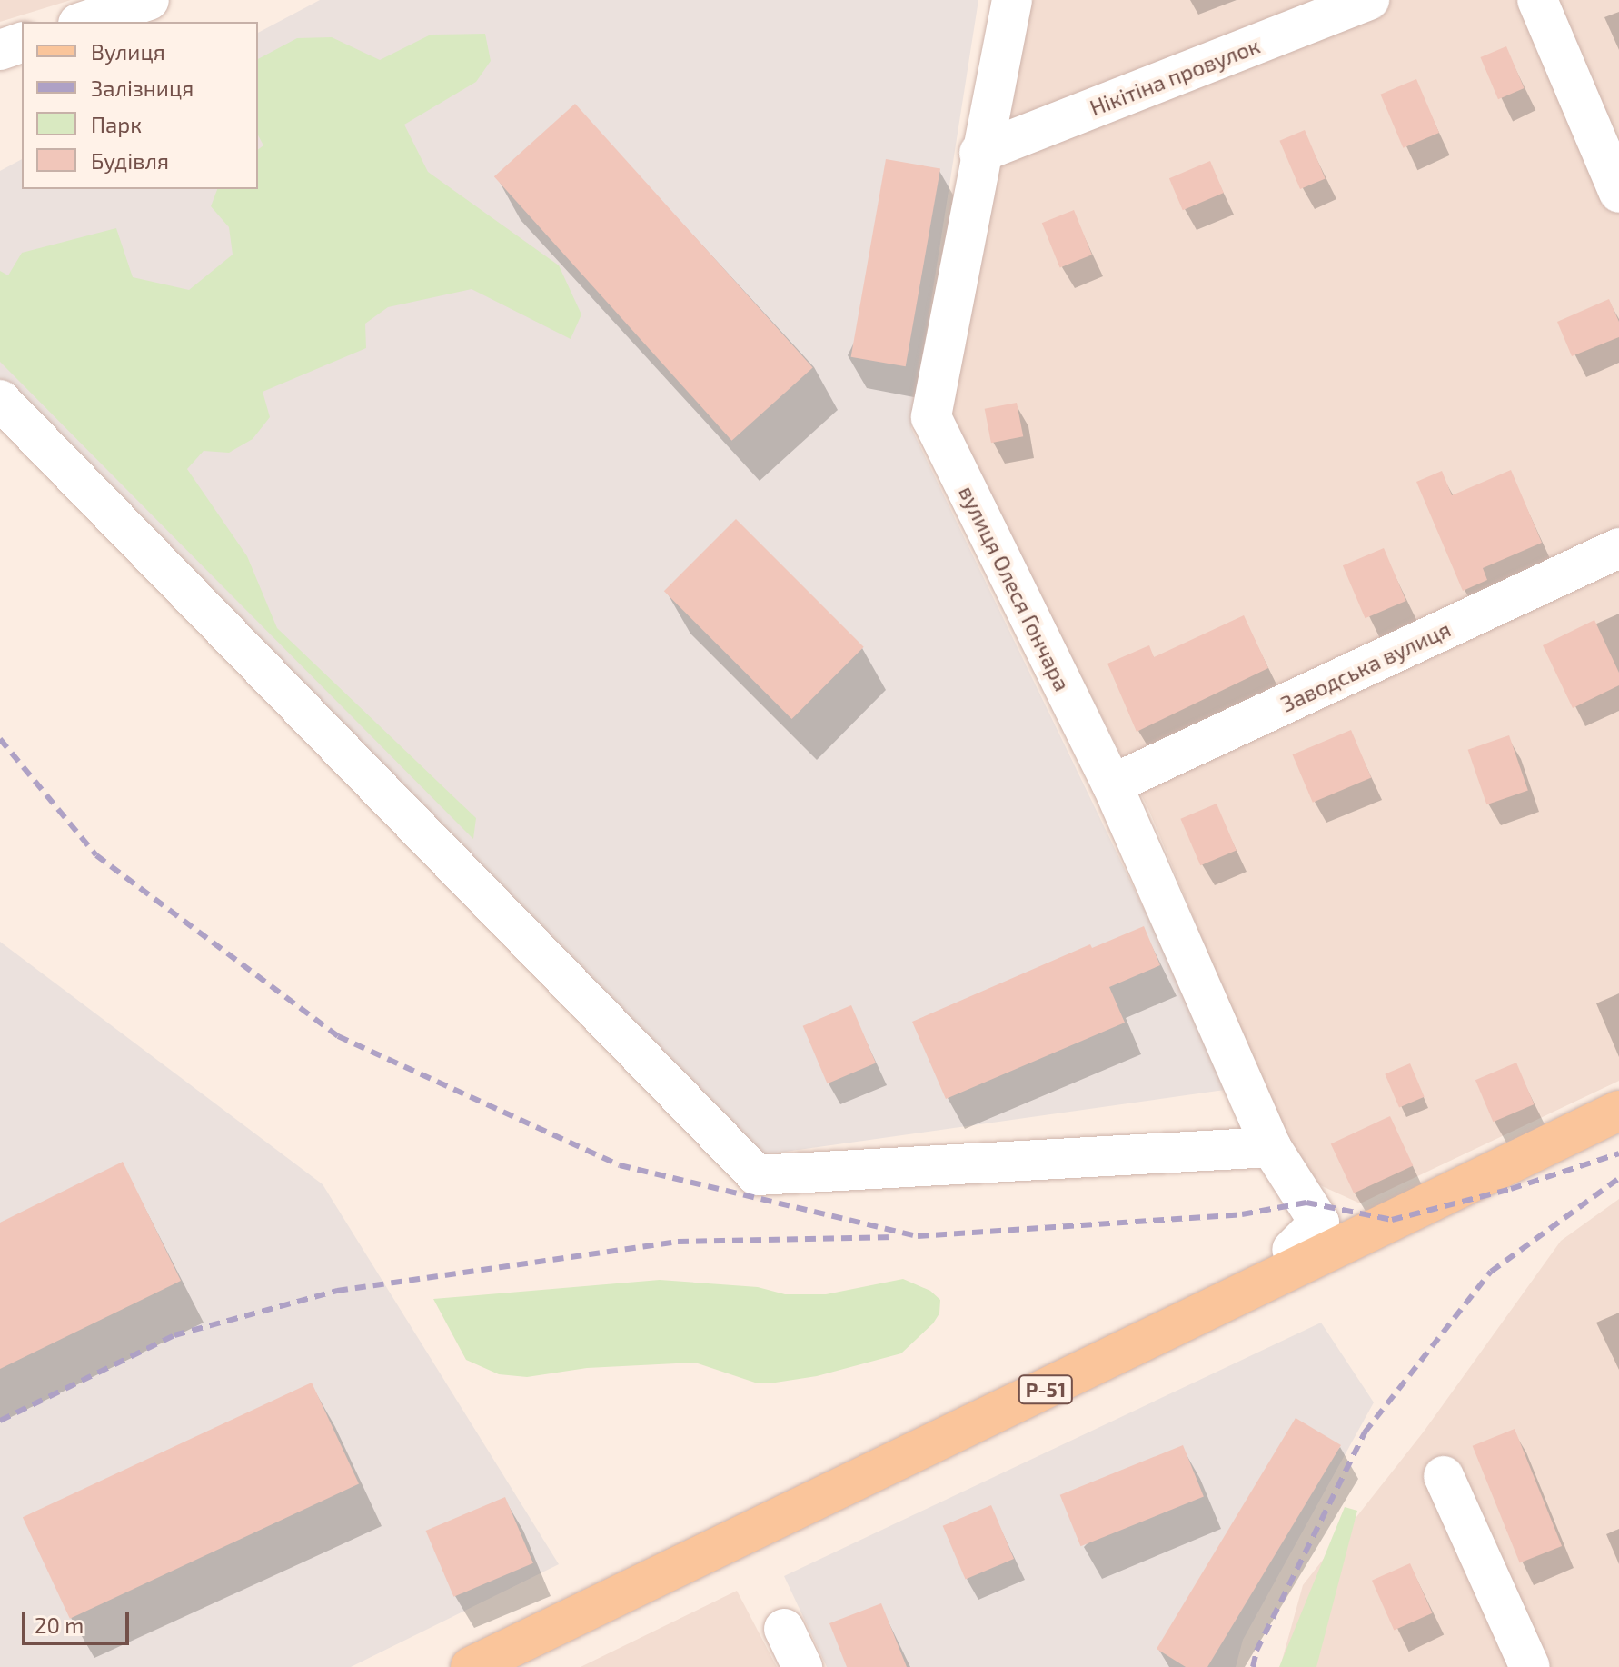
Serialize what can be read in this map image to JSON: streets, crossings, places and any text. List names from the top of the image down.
{
  "streets": {
    "main road": ["Р-51"],
    "street": ["Нікітіна провулок", "вулиця Олеся Гончара", "Заводська вулиця"]
  },
  "crossings": [
    ["Нікітіна провулок", "вулиця Олеся Гончара"],
    ["вулиця Олеся Гончара", "Заводська вулиця"]
  ],
  "legend": [
    "Вулиця",
    "Залізниця",
    "Парк",
    "Будівля"
  ],
  "scale_bar": "20 m"
}
